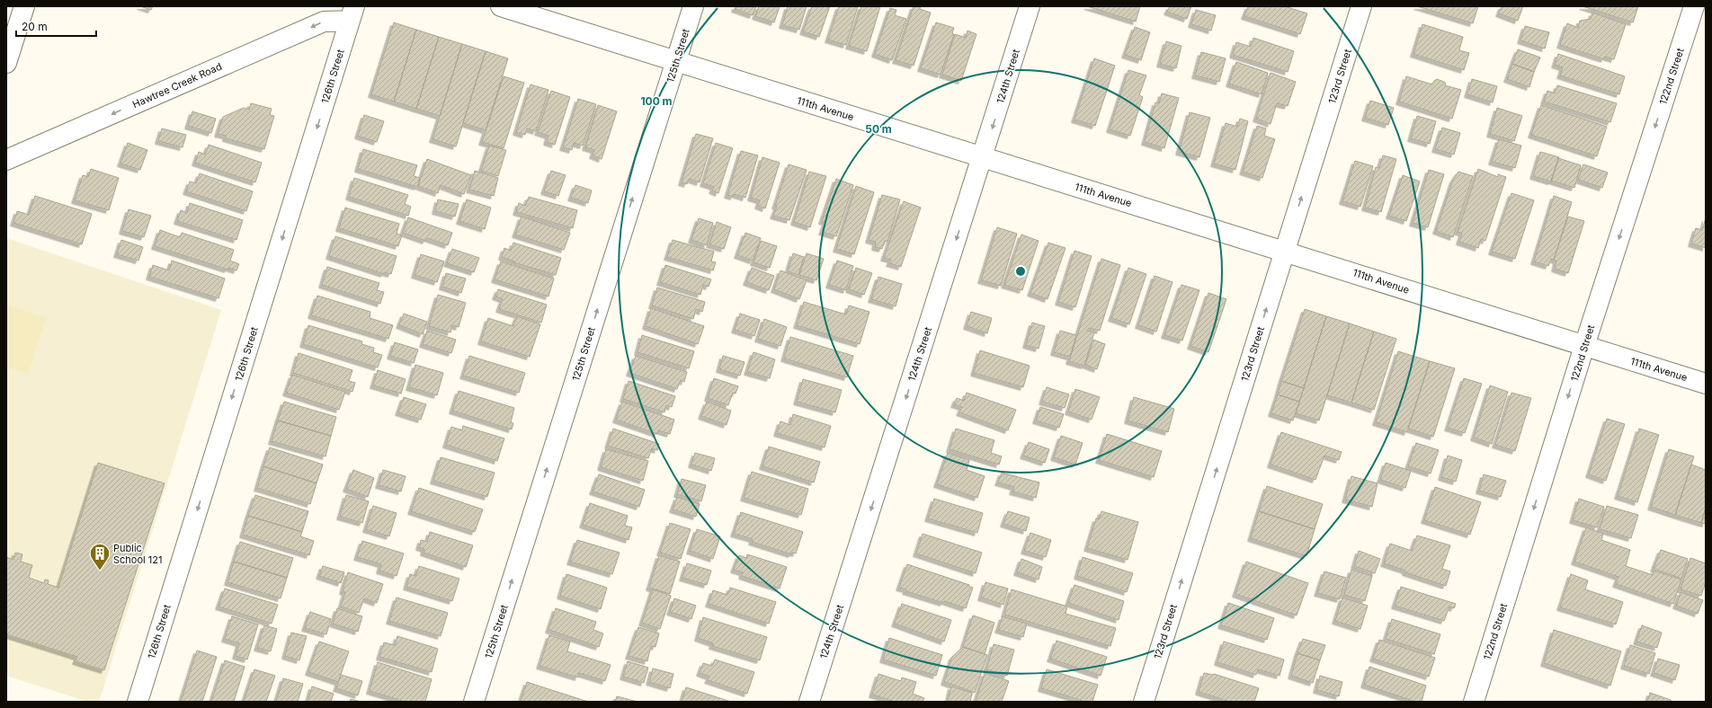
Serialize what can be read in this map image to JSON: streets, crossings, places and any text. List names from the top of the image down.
{
  "streets": {
    "street": [
      "125th Street",
      "126th Street",
      "124th Street",
      "123rd Street",
      "122nd Street",
      "Hawtree Creek Road",
      "111th Avenue"
    ]
  },
  "crossings": [
    ["125th Street", "111th Avenue"],
    ["126th Street", "Hawtree Creek Road"],
    ["124th Street", "111th Avenue"],
    ["123rd Street", "111th Avenue"],
    ["122nd Street", "111th Avenue"]
  ],
  "one_way": [
    "125th Street",
    "126th Street",
    "124th Street",
    "123rd Street",
    "122nd Street",
    "Hawtree Creek Road"
  ],
  "places": {
    "building": ["Public School 121"]
  },
  "scale_bar": "20 m",
  "rings": ["100 m", "50 m"]
}
